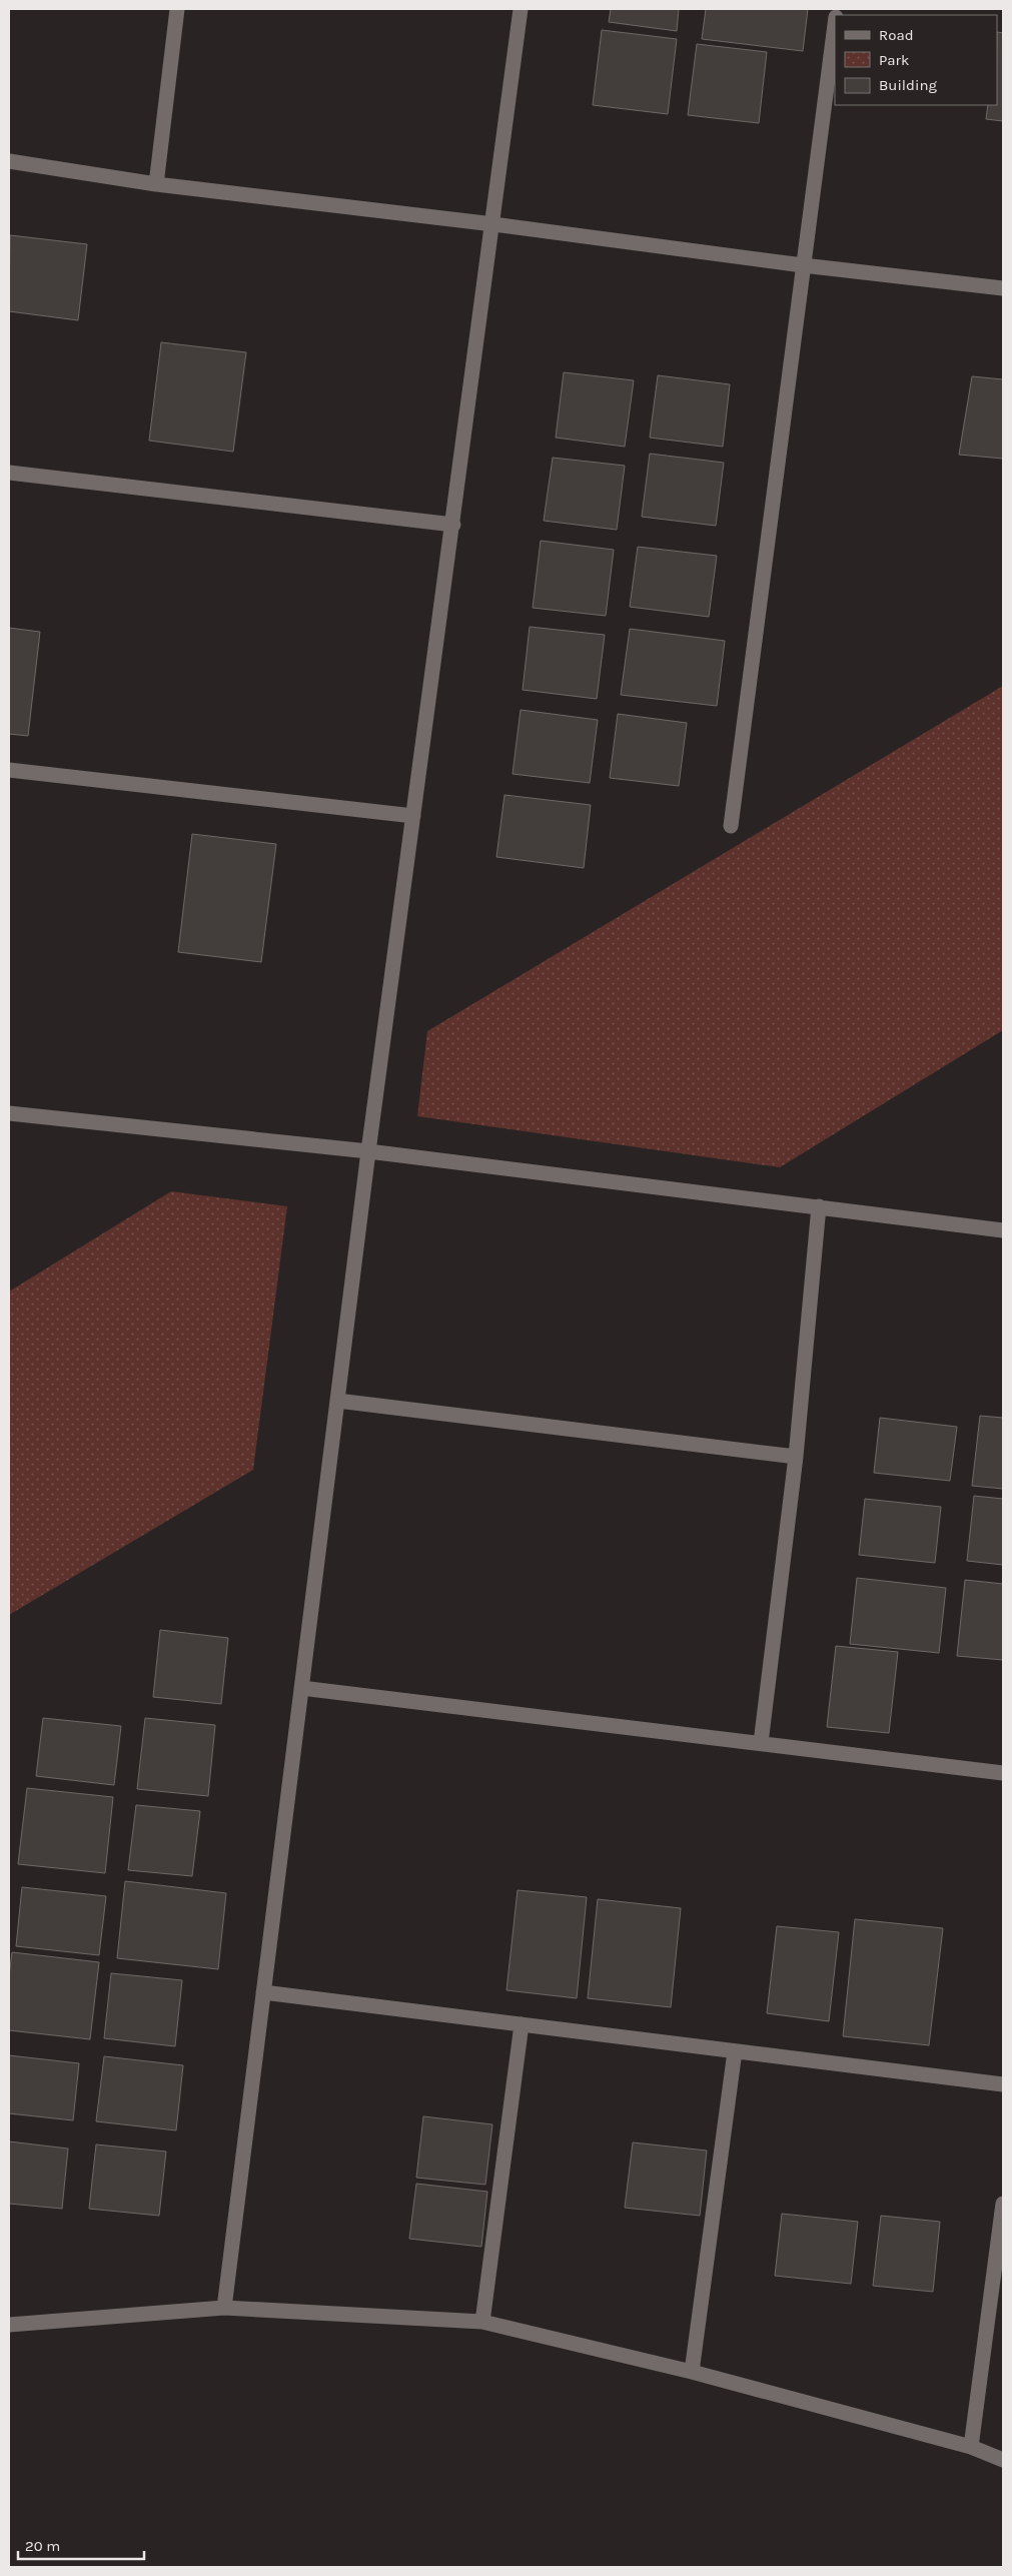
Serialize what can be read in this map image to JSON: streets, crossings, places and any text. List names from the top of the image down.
{
  "legend": ["Road", "Park", "Building"],
  "scale_bar": "20 m"
}
